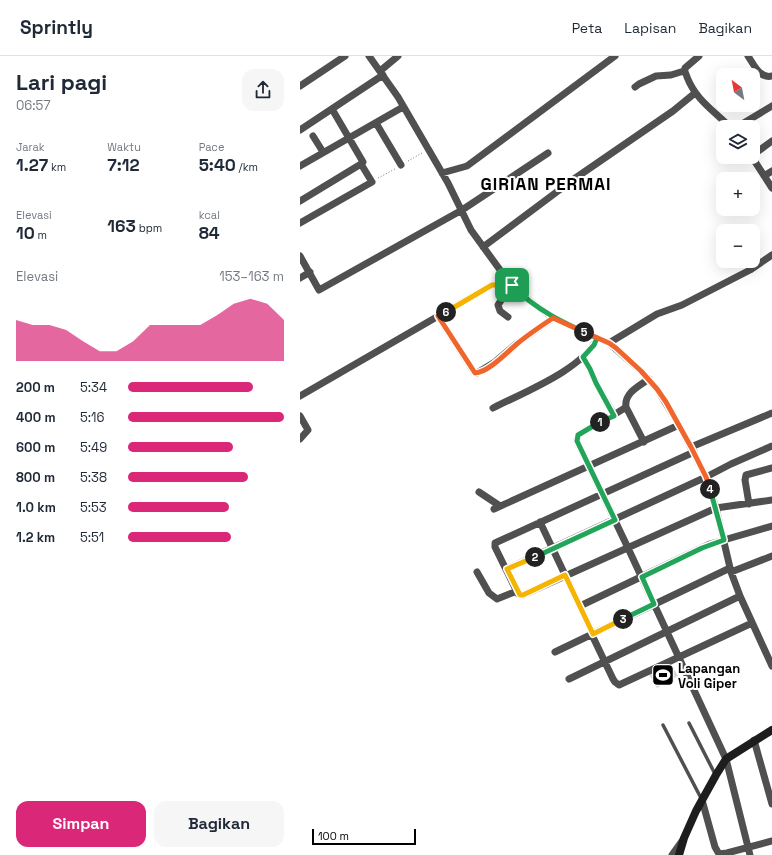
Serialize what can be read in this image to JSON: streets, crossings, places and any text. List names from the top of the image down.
{
  "districts": ["GIRIAN PERMAI"],
  "places": {
    "sports": ["Lapangan Voli Giper"]
  },
  "scale_bar": "100 m",
  "north": "top left",
  "page": {
    "header": "Sprintly",
    "nav": ["Peta", "Lapisan", "Bagikan"],
    "heading": ["Lari pagi", "06:57"],
    "map_buttons": ["+", "−"],
    "stats": [
      ["Jarak", "1.27 km"],
      ["Waktu", "7:12"],
      ["Pace", "5:40 /km"],
      ["Elevasi", "10 m"],
      ["163 bpm"],
      ["kcal", "84"]
    ],
    "chart": ["Elevasi", "153–163 m"],
    "pins": [
      "6",
      "5",
      "1",
      "4",
      "2",
      "3"
    ],
    "list": [
      {
        "name": "200 m",
        "note": "5:34"
      },
      {
        "name": "400 m",
        "note": "5:16"
      },
      {
        "name": "600 m",
        "note": "5:49"
      },
      {
        "name": "800 m",
        "note": "5:38"
      },
      {
        "name": "1.0 km",
        "note": "5:53"
      },
      {
        "name": "1.2 km",
        "note": "5:51"
      }
    ],
    "buttons": ["Simpan", "Bagikan"],
    "scale": "100 m"
  }
}
